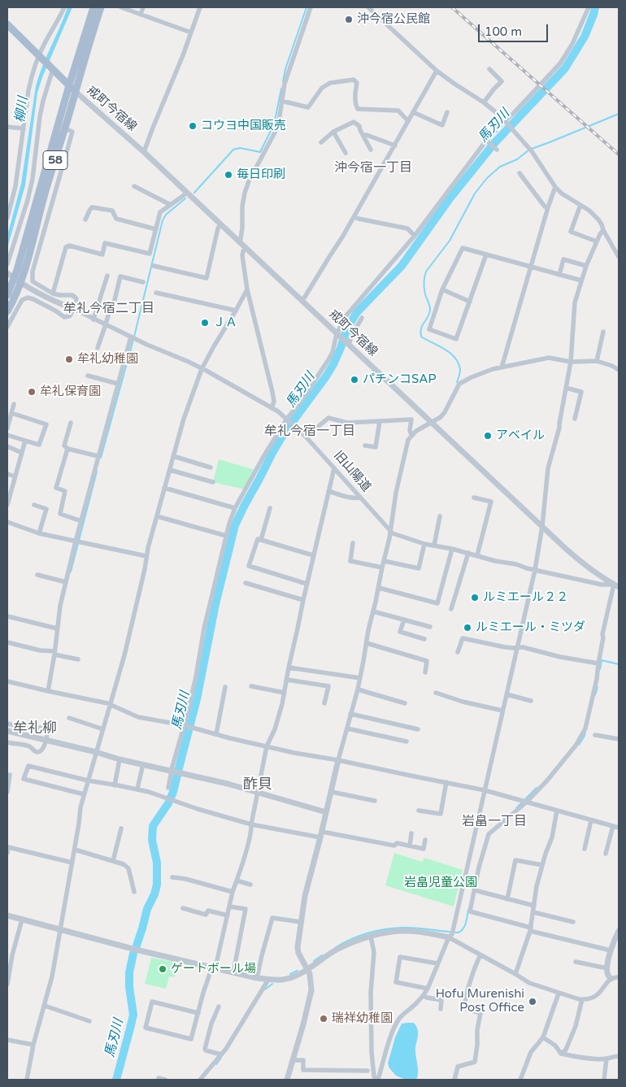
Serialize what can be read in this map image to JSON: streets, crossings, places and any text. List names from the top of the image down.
{
  "streets": {
    "main road": ["58"],
    "street": ["戒町今宿線", "旧山陽道"]
  },
  "crossings": [
    ["戒町今宿線", "58"],
    ["戒町今宿線", "旧山陽道"],
    ["58", "旧山陽道"]
  ],
  "districts": [
    "沖今宿一丁目",
    "牟礼今宿二丁目",
    "牟礼今宿一丁目",
    "牟礼柳",
    "酢貝",
    "岩畠一丁目"
  ],
  "water": ["柳川", "馬刃川"],
  "parks": ["岩畠児童公園"],
  "places": [
    "沖今宿公民館",
    "コウヨ中国販売",
    "毎日印刷",
    "ＪＡ",
    "牟礼幼稚園",
    "パチンコSAP",
    "牟礼保育園",
    "アベイル",
    "ルミエール２２",
    "ルミエール・ミツダ",
    "ゲートボール場",
    "Hofu Murenishi Post Office",
    "瑞祥幼稚園"
  ],
  "scale_bar": "100 m"
}
